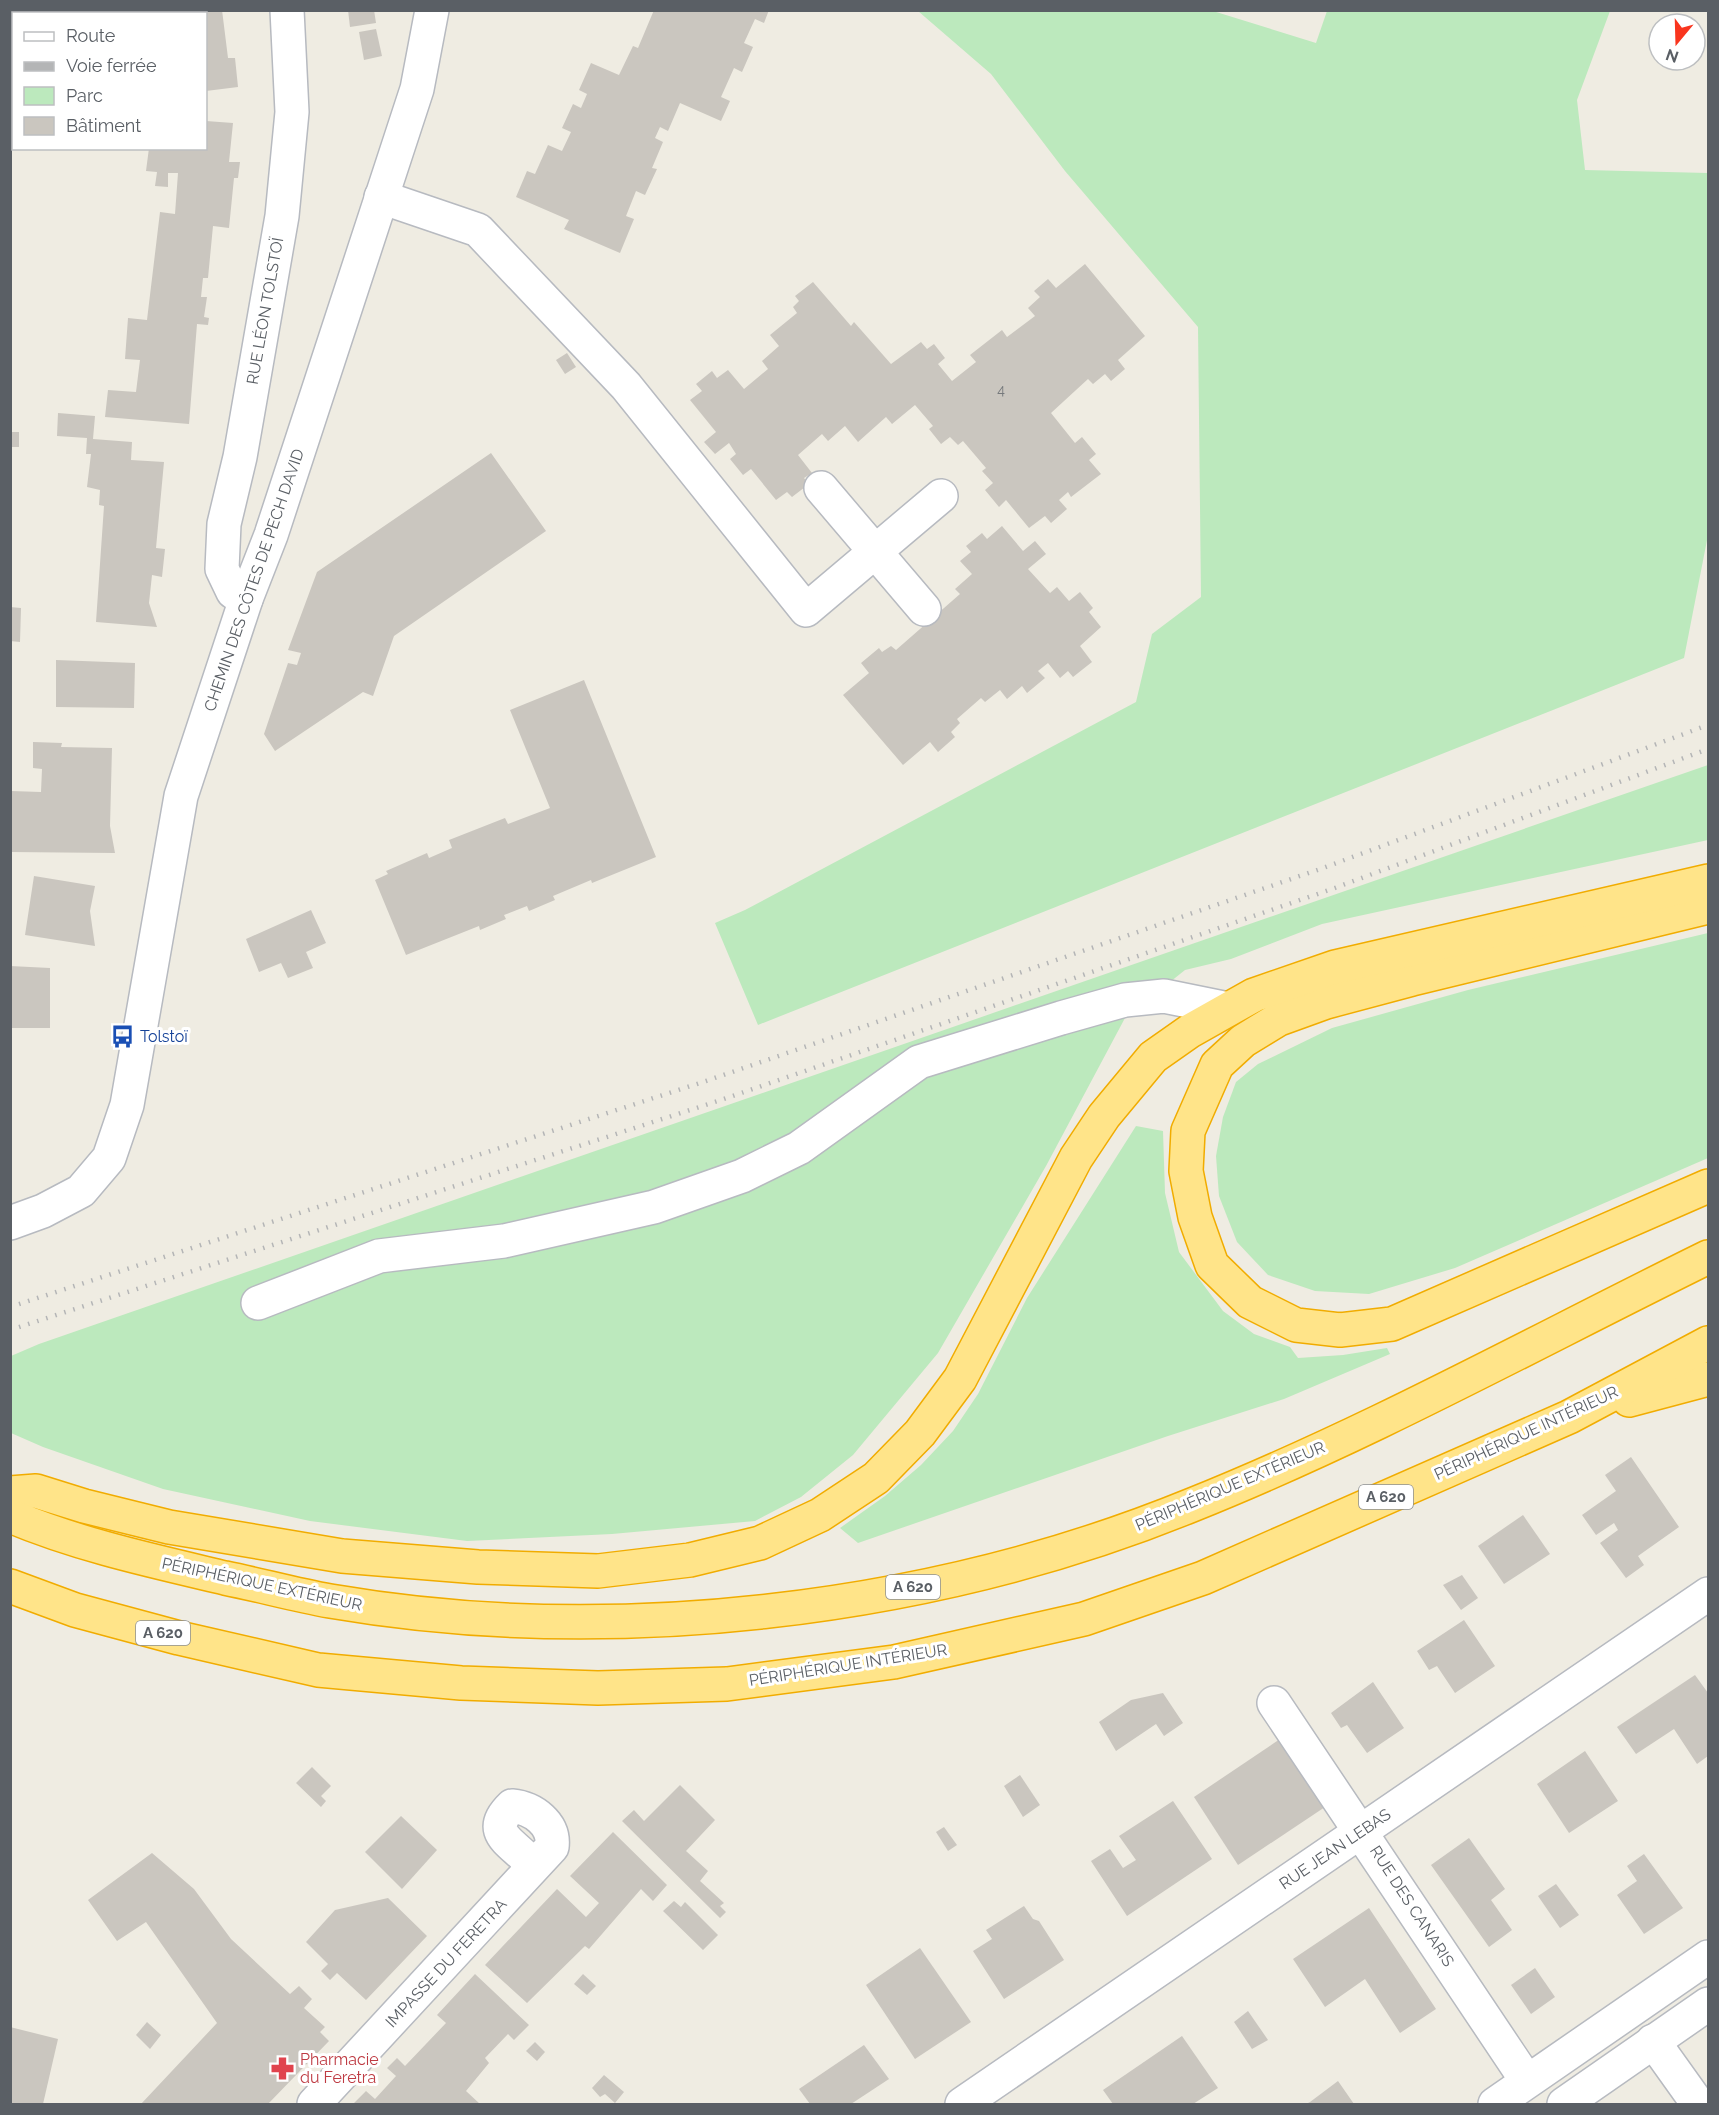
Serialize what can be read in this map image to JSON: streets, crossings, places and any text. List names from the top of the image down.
{
  "streets": {
    "highway": ["PÉRIPHÉRIQUE INTÉRIEUR", "PÉRIPHÉRIQUE EXTÉRIEUR", "A 620"],
    "street": [
      "RUE LÉON TOLSTOÏ",
      "CHEMIN DES CÔTES DE PECH DAVID",
      "RUE JEAN LEBAS",
      "RUE DES CANARIS",
      "IMPASSE DU FERETRA"
    ]
  },
  "crossings": [
    ["RUE LÉON TOLSTOÏ", "CHEMIN DES CÔTES DE PECH DAVID"],
    ["RUE JEAN LEBAS", "RUE DES CANARIS"]
  ],
  "places": {
    "bus stop": ["Tolstoï"],
    "pharmacy": ["Pharmacie du Feretra"]
  },
  "house_numbers": ["4"],
  "legend": [
    "Route",
    "Voie ferrée",
    "Parc",
    "Bâtiment"
  ],
  "north": "bottom"
}
